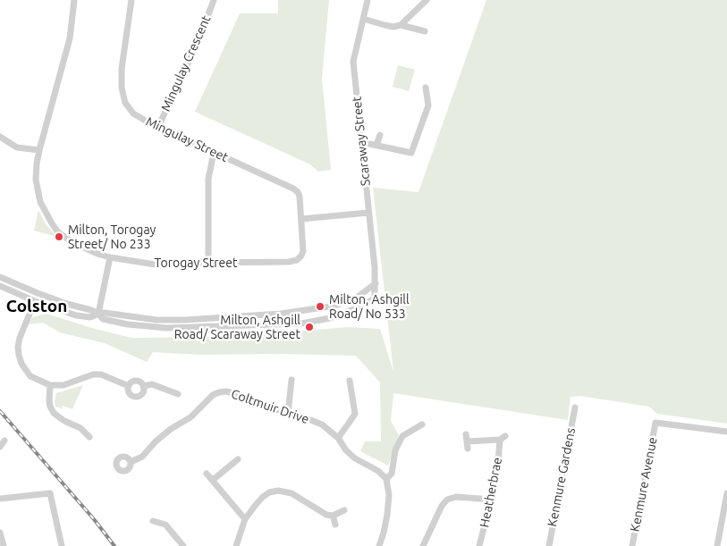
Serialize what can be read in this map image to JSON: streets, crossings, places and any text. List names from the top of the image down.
{
  "streets": {
    "street": [
      "Mingulay Crescent",
      "Mingulay Street",
      "Scaraway Street",
      "Torogay Street",
      "Coltmuir Drive",
      "Kenmure Gardens",
      "Kenmure Avenue",
      "Heatherbrae"
    ]
  },
  "crossings": [
    ["Mingulay Crescent", "Mingulay Street"],
    ["Mingulay Street", "Torogay Street"]
  ],
  "districts": ["Colston"],
  "places": ["Milton, Torogay Street/ No 233", "Milton, Ashgill Road/ No 533", "Milton, Ashgill Road/ Scaraway Street"]
}
